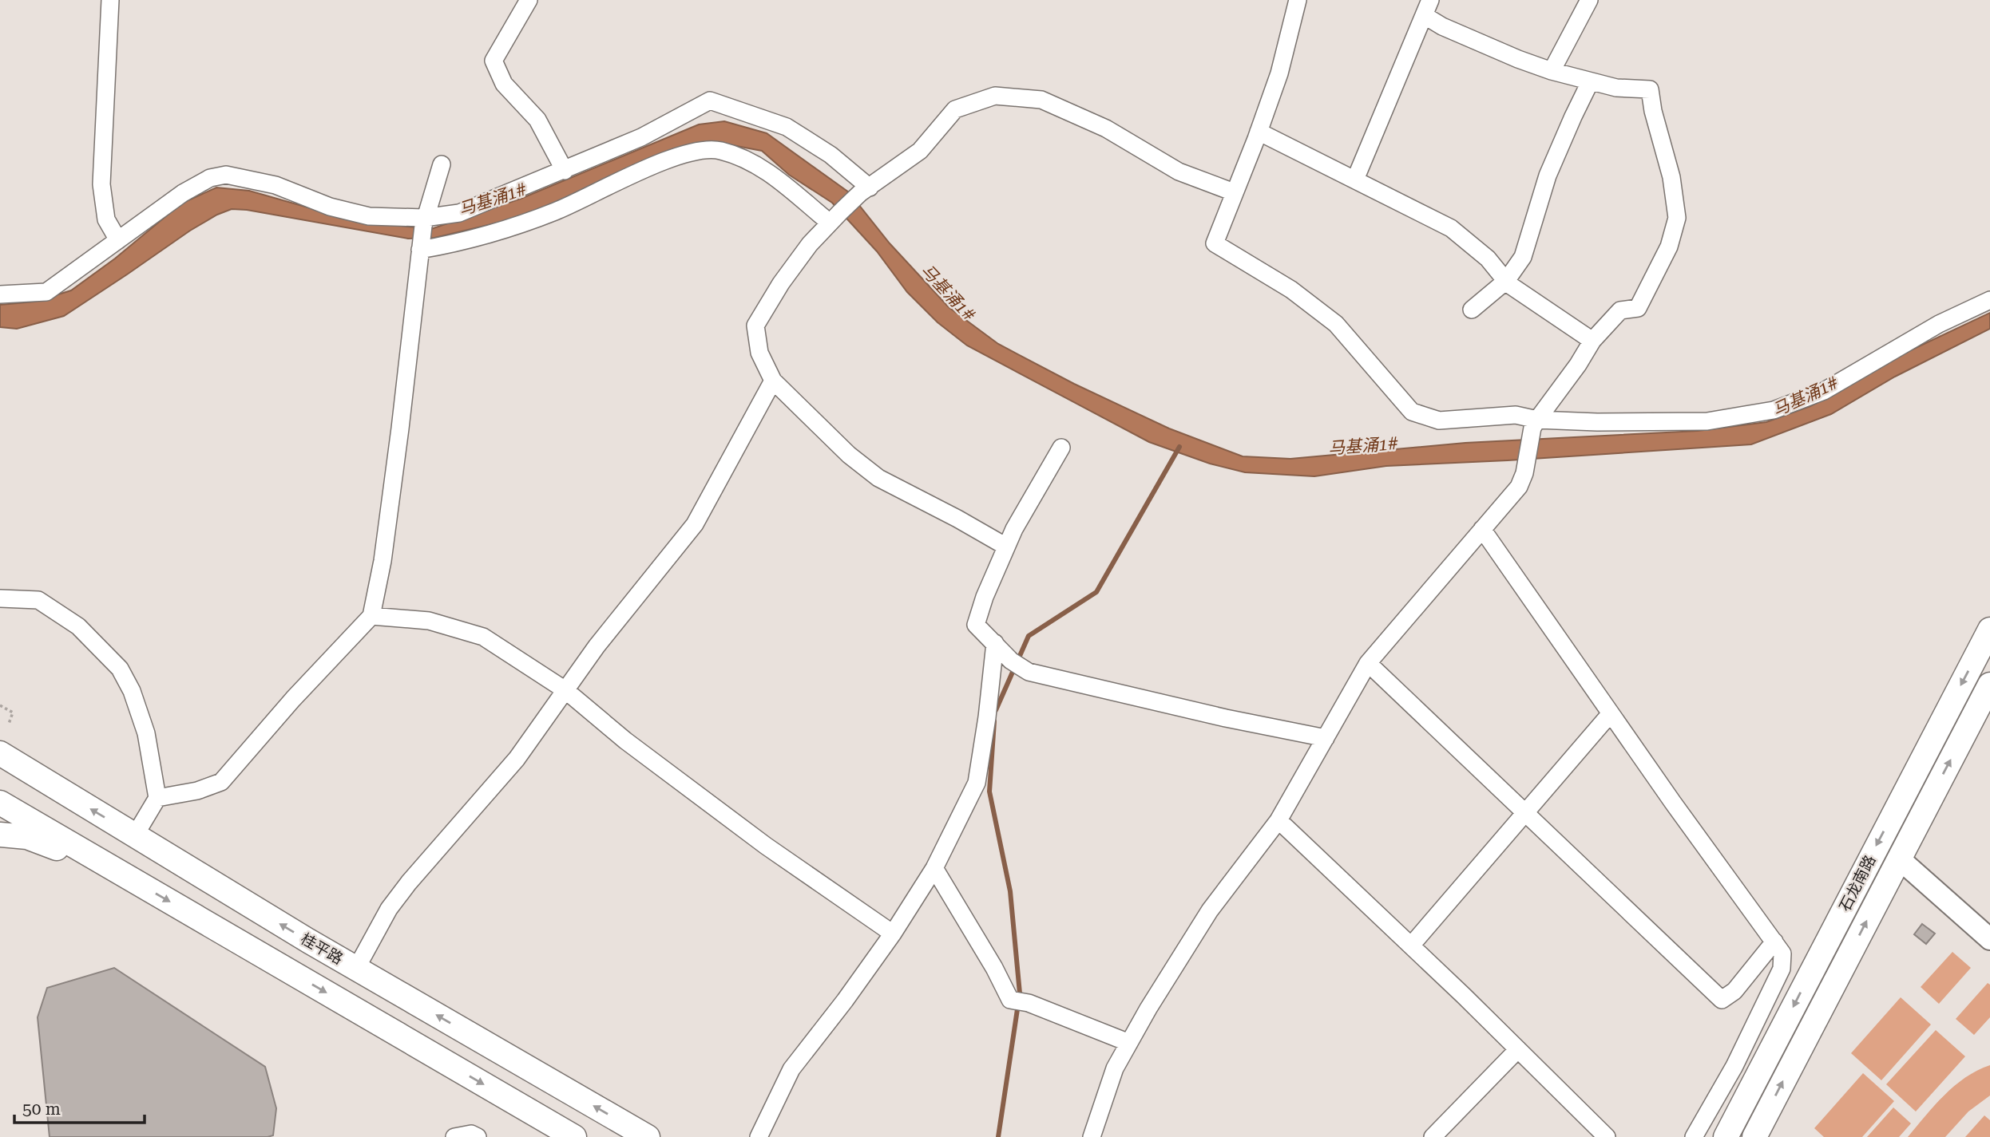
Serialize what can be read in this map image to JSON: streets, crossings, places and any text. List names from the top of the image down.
{
  "streets": {
    "main road": ["石龙南路", "桂平路"]
  },
  "water": ["马基涌1#"],
  "scale_bar": "50 m"
}
